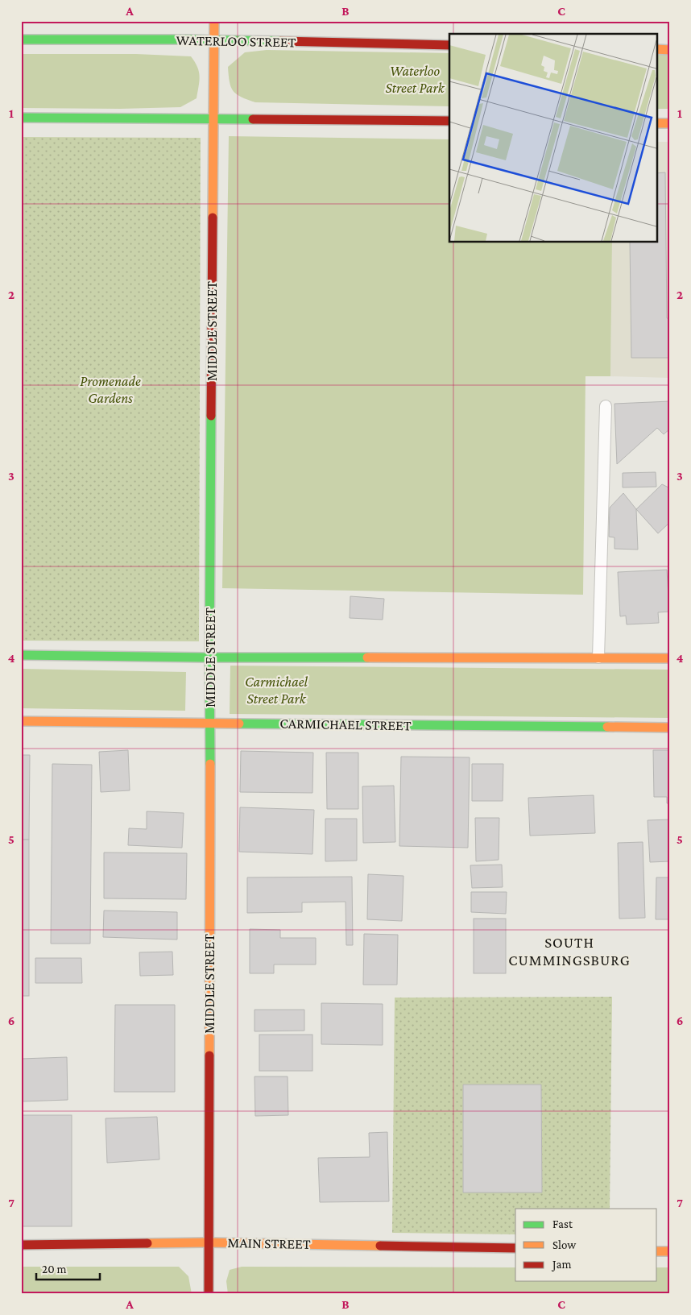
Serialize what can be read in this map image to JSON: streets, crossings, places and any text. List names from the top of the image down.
{
  "streets": {
    "street": [
      "WATERLOO STREET",
      "MIDDLE STREET",
      "CARMICHAEL STREET",
      "MAIN STREET"
    ]
  },
  "crossings": [
    ["WATERLOO STREET", "MIDDLE STREET"],
    ["MIDDLE STREET", "CARMICHAEL STREET"],
    ["MIDDLE STREET", "MAIN STREET"]
  ],
  "districts": ["SOUTH CUMMINGSBURG"],
  "parks": ["Waterloo Street Park", "Promenade Gardens", "Carmichael Street Park"],
  "legend": ["Fast", "Slow", "Jam"],
  "scale_bar": "20 m",
  "grid": {
    "columns": ["A", "B", "C"],
    "rows": [
      "1",
      "2",
      "3",
      "4",
      "5",
      "6",
      "7"
    ]
  }
}
